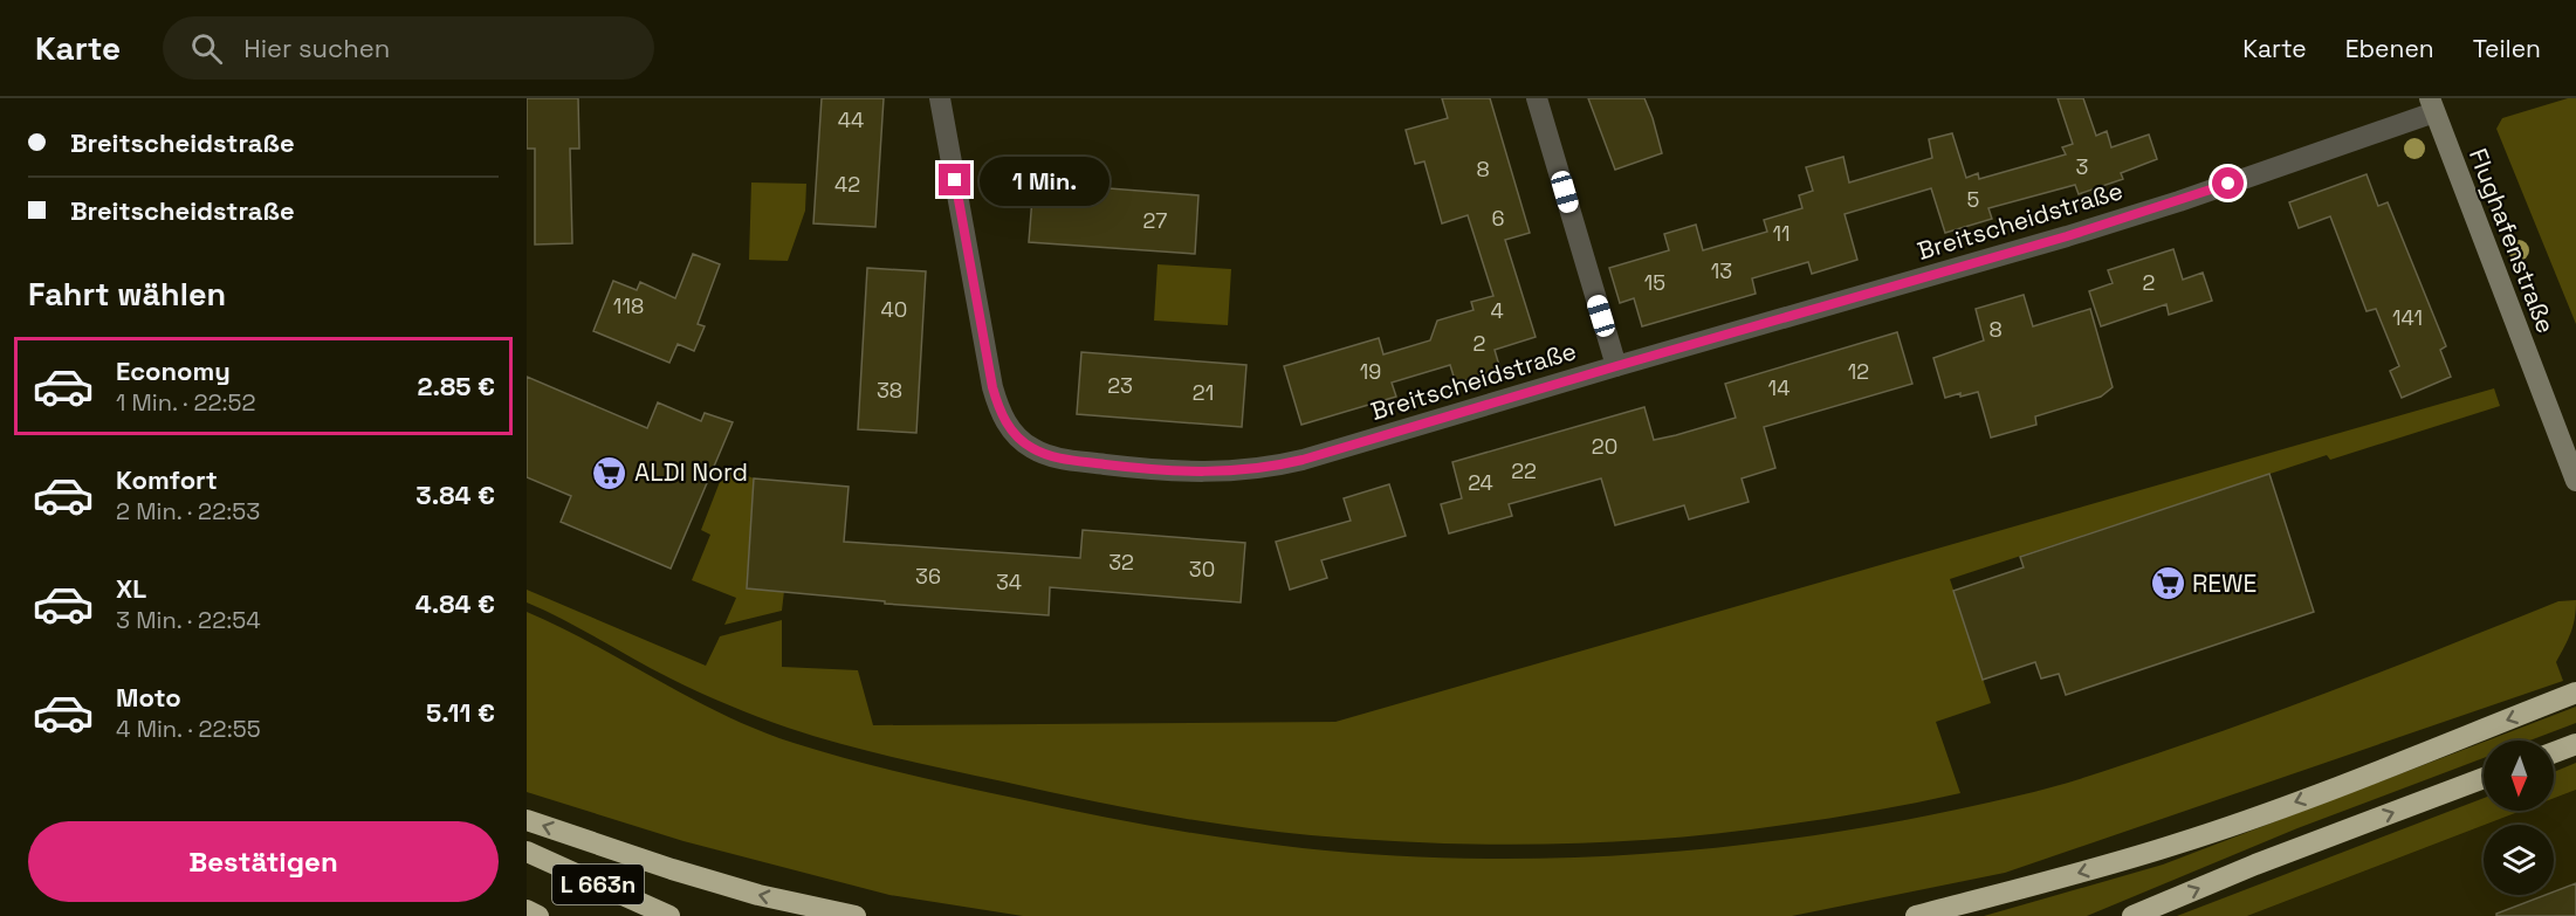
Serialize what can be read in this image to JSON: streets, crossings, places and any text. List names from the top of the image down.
{
  "streets": {
    "highway": ["L 663n"],
    "main road": ["Flughafenstraße"],
    "street": ["Breitscheidstraße"]
  },
  "crossings": [
    ["Breitscheidstraße", "Flughafenstraße"]
  ],
  "places": {
    "supermarket": ["ALDI Nord", "REWE"]
  },
  "house_numbers": [
    "44",
    "3",
    "8",
    "42",
    "5",
    "6",
    "27",
    "11",
    "13",
    "15",
    "2",
    "118",
    "40",
    "4",
    "141",
    "8",
    "2",
    "19",
    "12",
    "23",
    "14",
    "38",
    "21",
    "20",
    "22",
    "24",
    "32",
    "30",
    "36",
    "34"
  ],
  "north": "bottom",
  "page": {
    "header": "Karte",
    "search": "Hier suchen",
    "nav": ["Karte", "Ebenen", "Teilen"],
    "banner": ["Breitscheidstraße", "Breitscheidstraße"],
    "bubble": "1 Min.",
    "heading": "Fahrt wählen",
    "list": [
      {
        "name": "Economy",
        "note": "1 Min. · 22:52",
        "value": "2.85 €"
      },
      {
        "name": "Komfort",
        "note": "2 Min. · 22:53",
        "value": "3.84 €"
      },
      {
        "name": "XL",
        "note": "3 Min. · 22:54",
        "value": "4.84 €"
      },
      {
        "name": "Moto",
        "note": "4 Min. · 22:55",
        "value": "5.11 €"
      }
    ],
    "buttons": "Bestätigen"
  }
}
